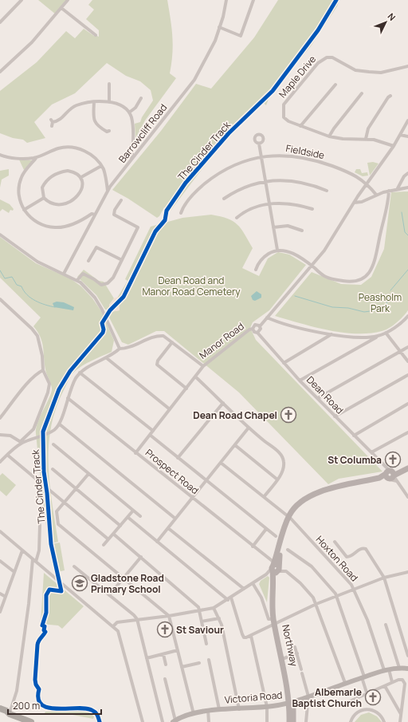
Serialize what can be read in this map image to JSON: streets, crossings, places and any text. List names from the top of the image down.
{
  "streets": {
    "main road": ["Northway", "Victoria Road"],
    "street": [
      "Maple Drive",
      "Barrowcliff Road",
      "Fieldside",
      "Manor Road",
      "Dean Road",
      "Prospect Road",
      "Hoxton Road"
    ],
    "cycle path": ["The Cinder Track"]
  },
  "crossings": [
    ["Manor Road", "Dean Road"],
    ["Prospect Road", "Northway"],
    ["Prospect Road", "Victoria Road"],
    ["Hoxton Road", "Victoria Road"],
    ["Northway", "Victoria Road"]
  ],
  "parks": ["Dean Road and Manor Road Cemetery", "Peasholm Park"],
  "places": {
    "church": [
      "Dean Road Chapel",
      "St Columba",
      "St Saviour",
      "Albemarle Baptist Church"
    ],
    "school or university": ["Gladstone Road Primary School"]
  },
  "scale_bar": "200 m",
  "north": "top right"
}
